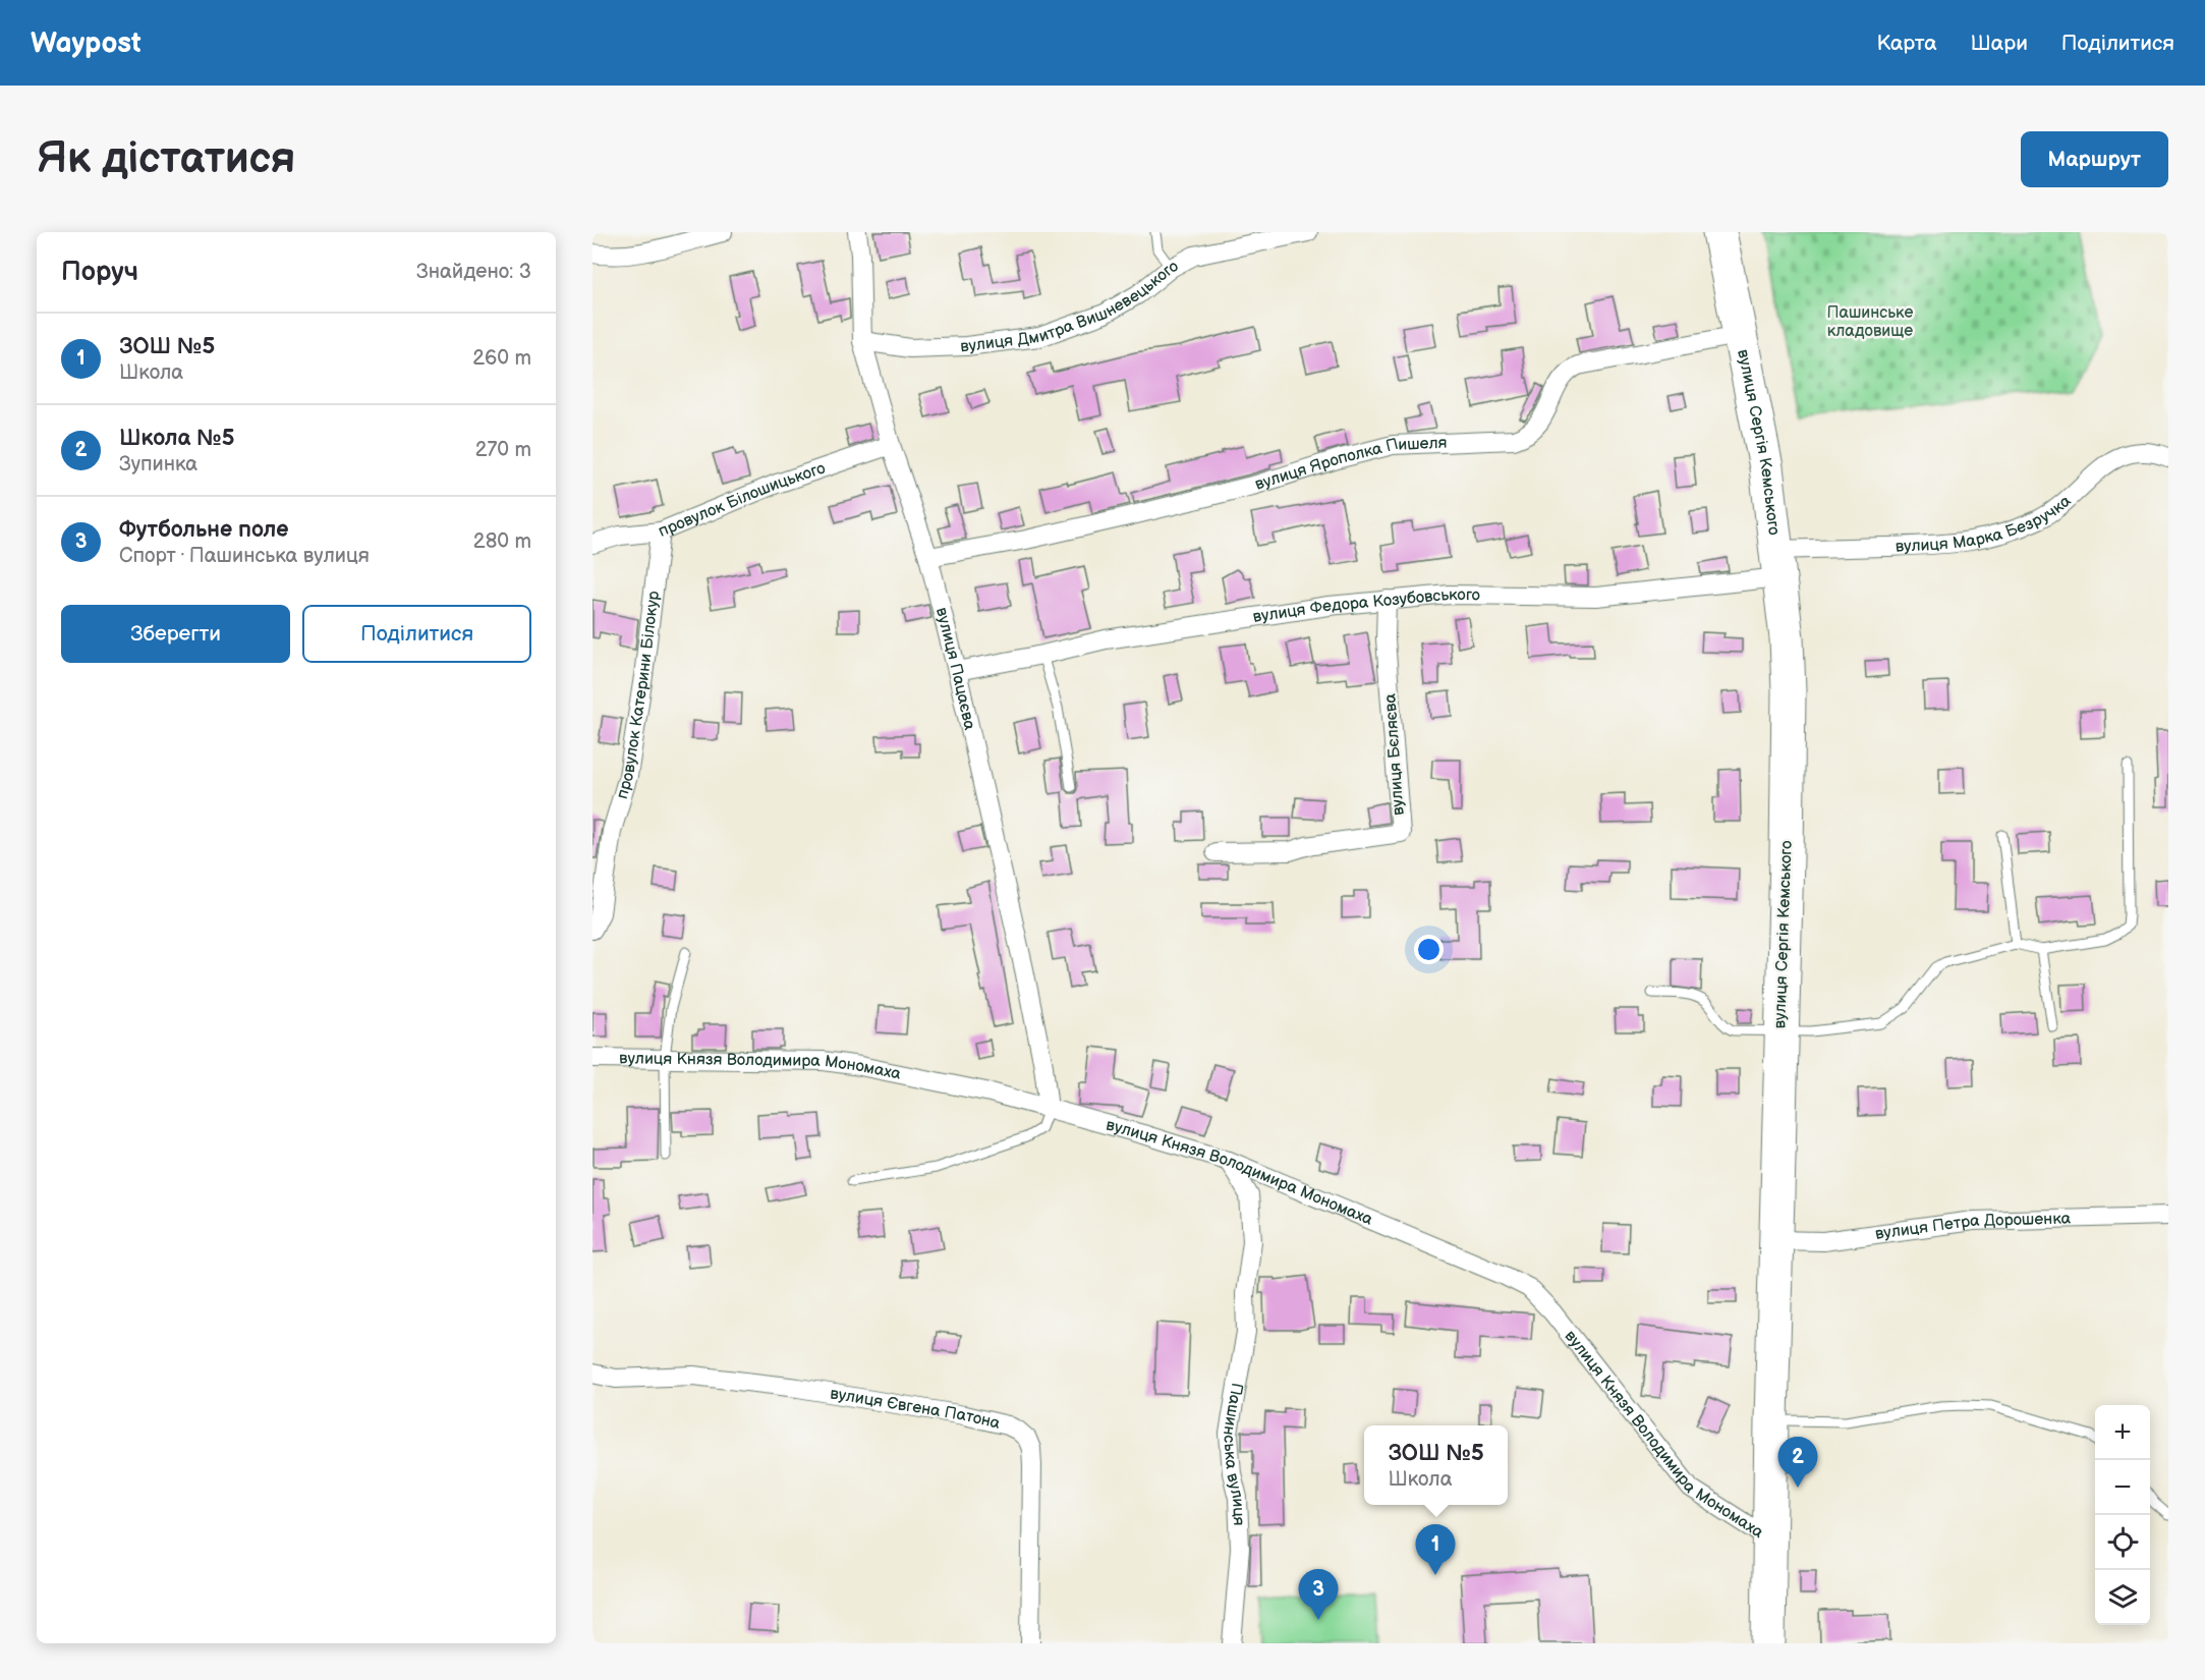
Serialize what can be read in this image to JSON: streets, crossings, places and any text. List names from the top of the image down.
{
  "streets": {
    "highway": ["вулиця Сергія Кемського"],
    "street": [
      "вулиця Дмитра Вишневецького",
      "вулиця Ярополка Пишеля",
      "провулок Білошицького",
      "вулиця Марка Безручка",
      "вулиця Федора Козубовського",
      "вулиця Пацаєва",
      "провулок Катерини Білокур",
      "вулиця Бєляєва",
      "вулиця Князя Володимира Мономаха",
      "вулиця Петра Дорошенка",
      "вулиця Євгена Патона",
      "Пашинська вулиця"
    ]
  },
  "crossings": [
    ["вулиця Дмитра Вишневецького", "вулиця Пацаєва"],
    ["вулиця Сергія Кемського", "вулиця Ярополка Пишеля"],
    ["вулиця Сергія Кемського", "вулиця Марка Безручка"],
    ["вулиця Сергія Кемського", "вулиця Федора Козубовського"],
    ["вулиця Сергія Кемського", "вулиця Князя Володимира Мономаха"],
    ["вулиця Сергія Кемського", "вулиця Петра Дорошенка"],
    ["вулиця Ярополка Пишеля", "вулиця Пацаєва"],
    ["провулок Білошицького", "вулиця Пацаєва"],
    ["провулок Білошицького", "провулок Катерини Білокур"],
    ["вулиця Марка Безручка", "вулиця Федора Козубовського"],
    ["вулиця Федора Козубовського", "вулиця Пацаєва"],
    ["вулиця Федора Козубовського", "вулиця Бєляєва"],
    ["вулиця Пацаєва", "вулиця Князя Володимира Мономаха"],
    ["вулиця Князя Володимира Мономаха", "Пашинська вулиця"]
  ],
  "parks": ["Пашинське кладовище"],
  "page": {
    "header": "Waypost",
    "nav": ["Карта", "Шари", "Поділитися"],
    "buttons": [
      "Маршрут",
      ["Зберегти", "Поділитися"]
    ],
    "title": "Як дістатися",
    "heading": ["Поруч", "Знайдено: 3"],
    "list": [
      {
        "mark": "1",
        "name": "ЗОШ №5",
        "note": "Школа",
        "value": "260 m"
      },
      {
        "mark": "2",
        "name": "Школа №5",
        "note": "Зупинка",
        "value": "270 m"
      },
      {
        "mark": "3",
        "name": "Футбольне поле",
        "note": "Спорт · Пашинська вулиця",
        "value": "280 m"
      }
    ],
    "map_buttons": ["+", "−"],
    "popup": ["ЗОШ №5", "Школа"],
    "pins": ["2", "1", "3"]
  }
}
